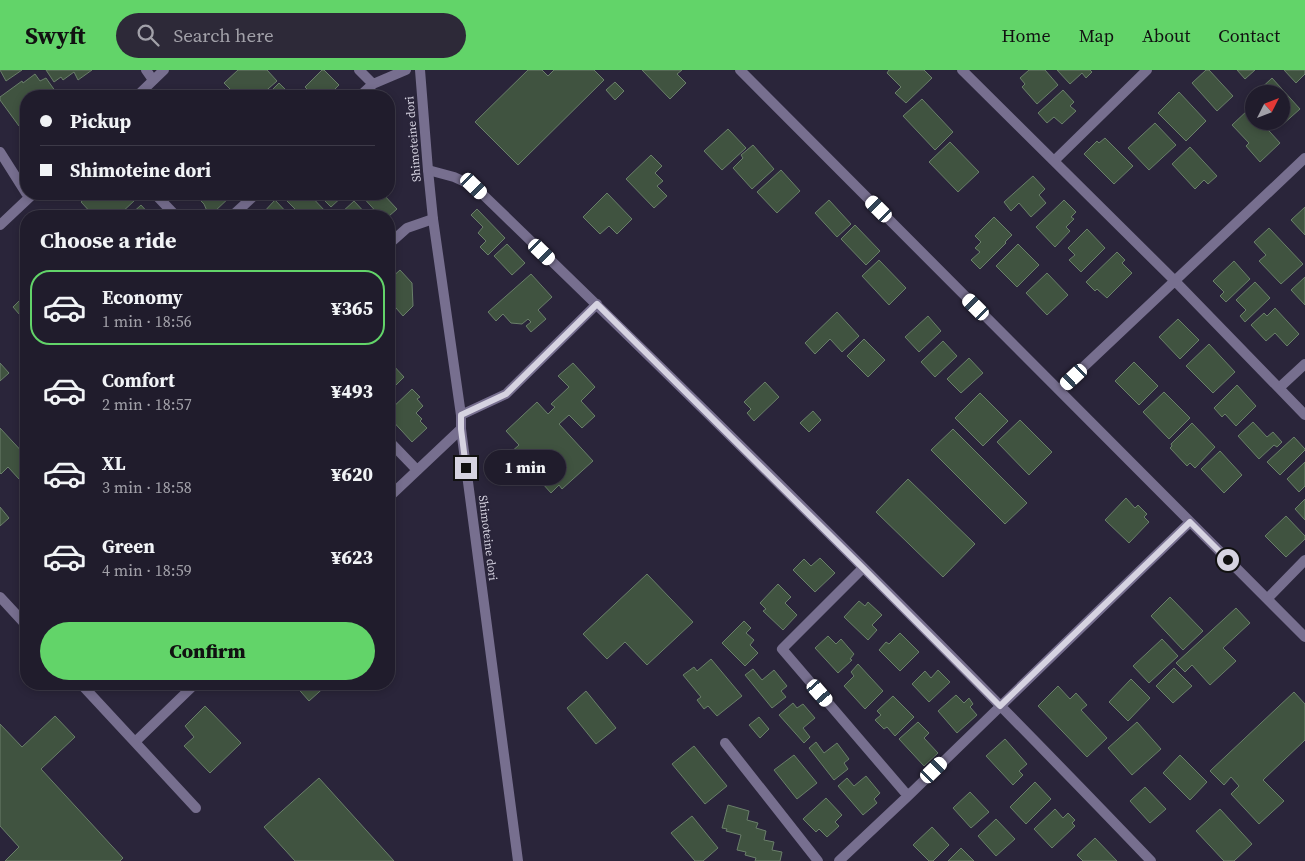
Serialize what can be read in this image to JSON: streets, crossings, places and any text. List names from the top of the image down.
{
  "streets": {
    "street": ["Shimoteine dori"]
  },
  "north": "top right",
  "page": {
    "header": "Swyft",
    "search": "Search here",
    "nav": [
      "Home",
      "Map",
      "About",
      "Contact"
    ],
    "banner": ["Pickup", "Shimoteine dori"],
    "heading": "Choose a ride",
    "list": [
      {
        "name": "Economy",
        "note": "1 min · 18:56",
        "value": "¥365"
      },
      {
        "name": "Comfort",
        "note": "2 min · 18:57",
        "value": "¥493"
      },
      {
        "name": "XL",
        "note": "3 min · 18:58",
        "value": "¥620"
      },
      {
        "name": "Green",
        "note": "4 min · 18:59",
        "value": "¥623"
      }
    ],
    "bubble": "1 min",
    "buttons": "Confirm"
  }
}
